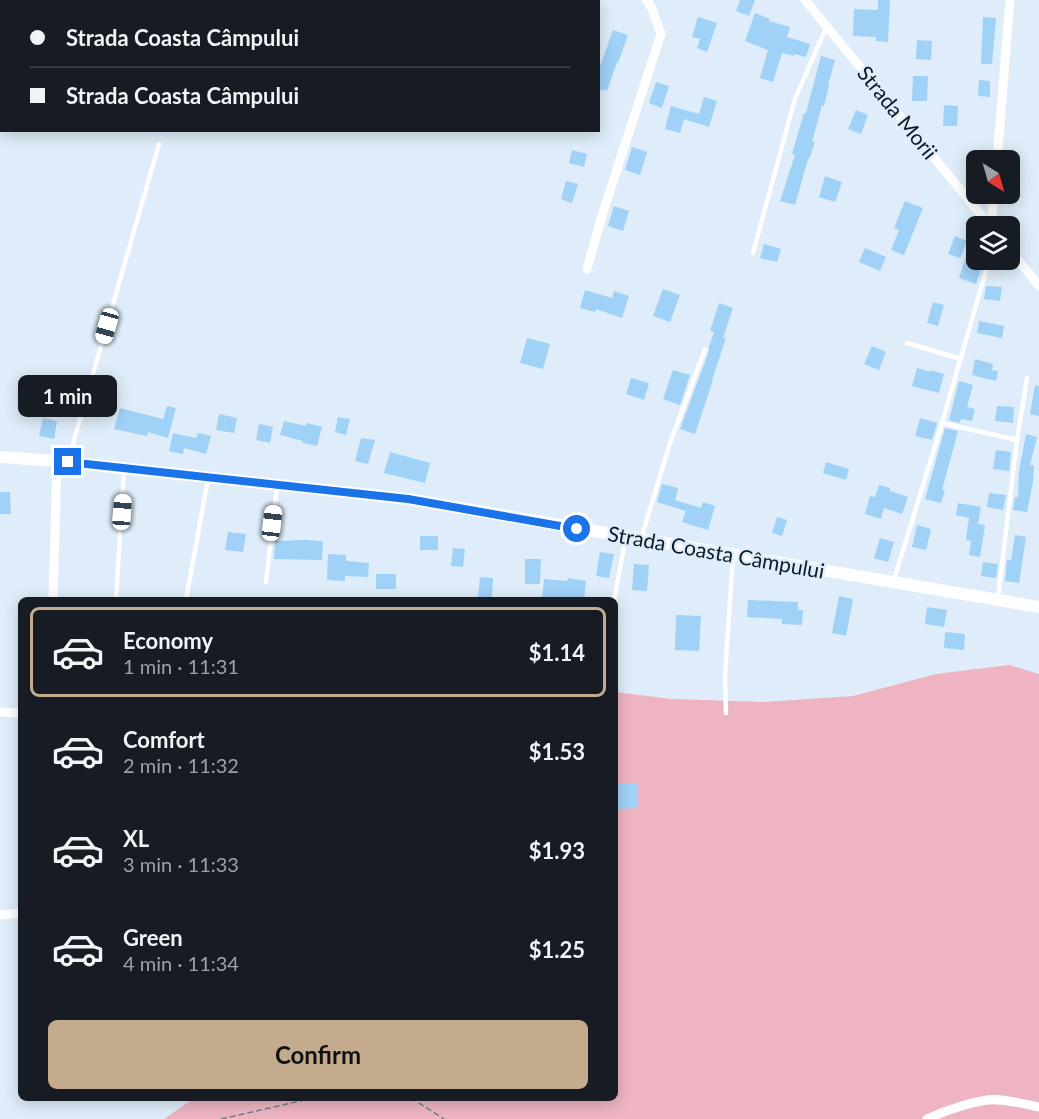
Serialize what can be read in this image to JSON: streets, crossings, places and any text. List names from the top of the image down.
{
  "streets": {
    "street": ["Strada Morii", "Strada Coasta Câmpului"]
  },
  "north": "bottom right",
  "page": {
    "banner": ["Strada Coasta Câmpului", "Strada Coasta Câmpului"],
    "bubble": "1 min",
    "list": [
      {
        "name": "Economy",
        "note": "1 min · 11:31",
        "value": "$1.14"
      },
      {
        "name": "Comfort",
        "note": "2 min · 11:32",
        "value": "$1.53"
      },
      {
        "name": "XL",
        "note": "3 min · 11:33",
        "value": "$1.93"
      },
      {
        "name": "Green",
        "note": "4 min · 11:34",
        "value": "$1.25"
      }
    ],
    "buttons": "Confirm"
  }
}
